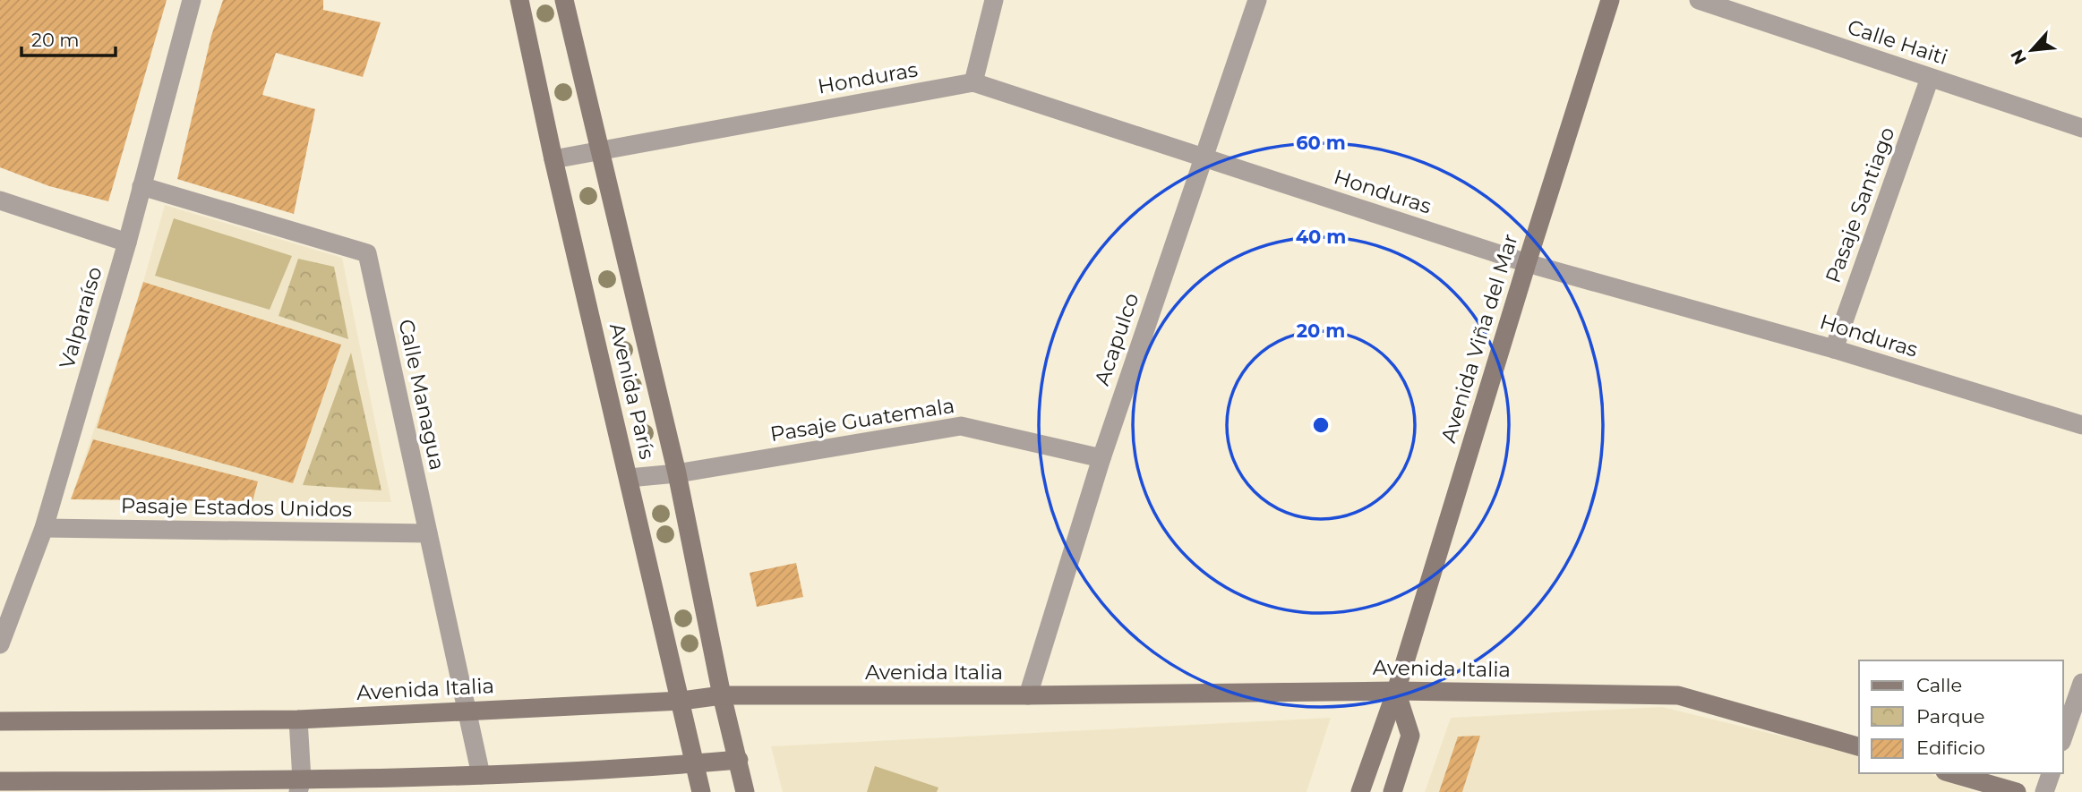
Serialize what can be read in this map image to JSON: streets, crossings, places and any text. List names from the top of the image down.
{
  "streets": {
    "street": [
      "Calle Haiti",
      "Honduras",
      "Pasaje Santiago",
      "Valparaíso",
      "Avenida Viña del Mar",
      "Acapulco",
      "Avenida París",
      "Calle Managua",
      "Pasaje Guatemala",
      "Pasaje Estados Unidos",
      "Avenida Italia"
    ]
  },
  "crossings": [
    ["Calle Haiti", "Pasaje Santiago"],
    ["Honduras", "Pasaje Santiago"],
    ["Honduras", "Avenida Viña del Mar"],
    ["Honduras", "Acapulco"],
    ["Honduras", "Avenida París"],
    ["Valparaíso", "Calle Managua"],
    ["Valparaíso", "Pasaje Estados Unidos"],
    ["Avenida Viña del Mar", "Avenida Italia"],
    ["Acapulco", "Pasaje Guatemala"],
    ["Acapulco", "Avenida Italia"],
    ["Avenida París", "Pasaje Guatemala"],
    ["Avenida París", "Avenida Italia"],
    ["Calle Managua", "Pasaje Estados Unidos"],
    ["Calle Managua", "Avenida Italia"]
  ],
  "legend": ["Calle", "Parque", "Edificio"],
  "scale_bar": "20 m",
  "north": "bottom left",
  "rings": ["60 m", "40 m", "20 m"]
}
